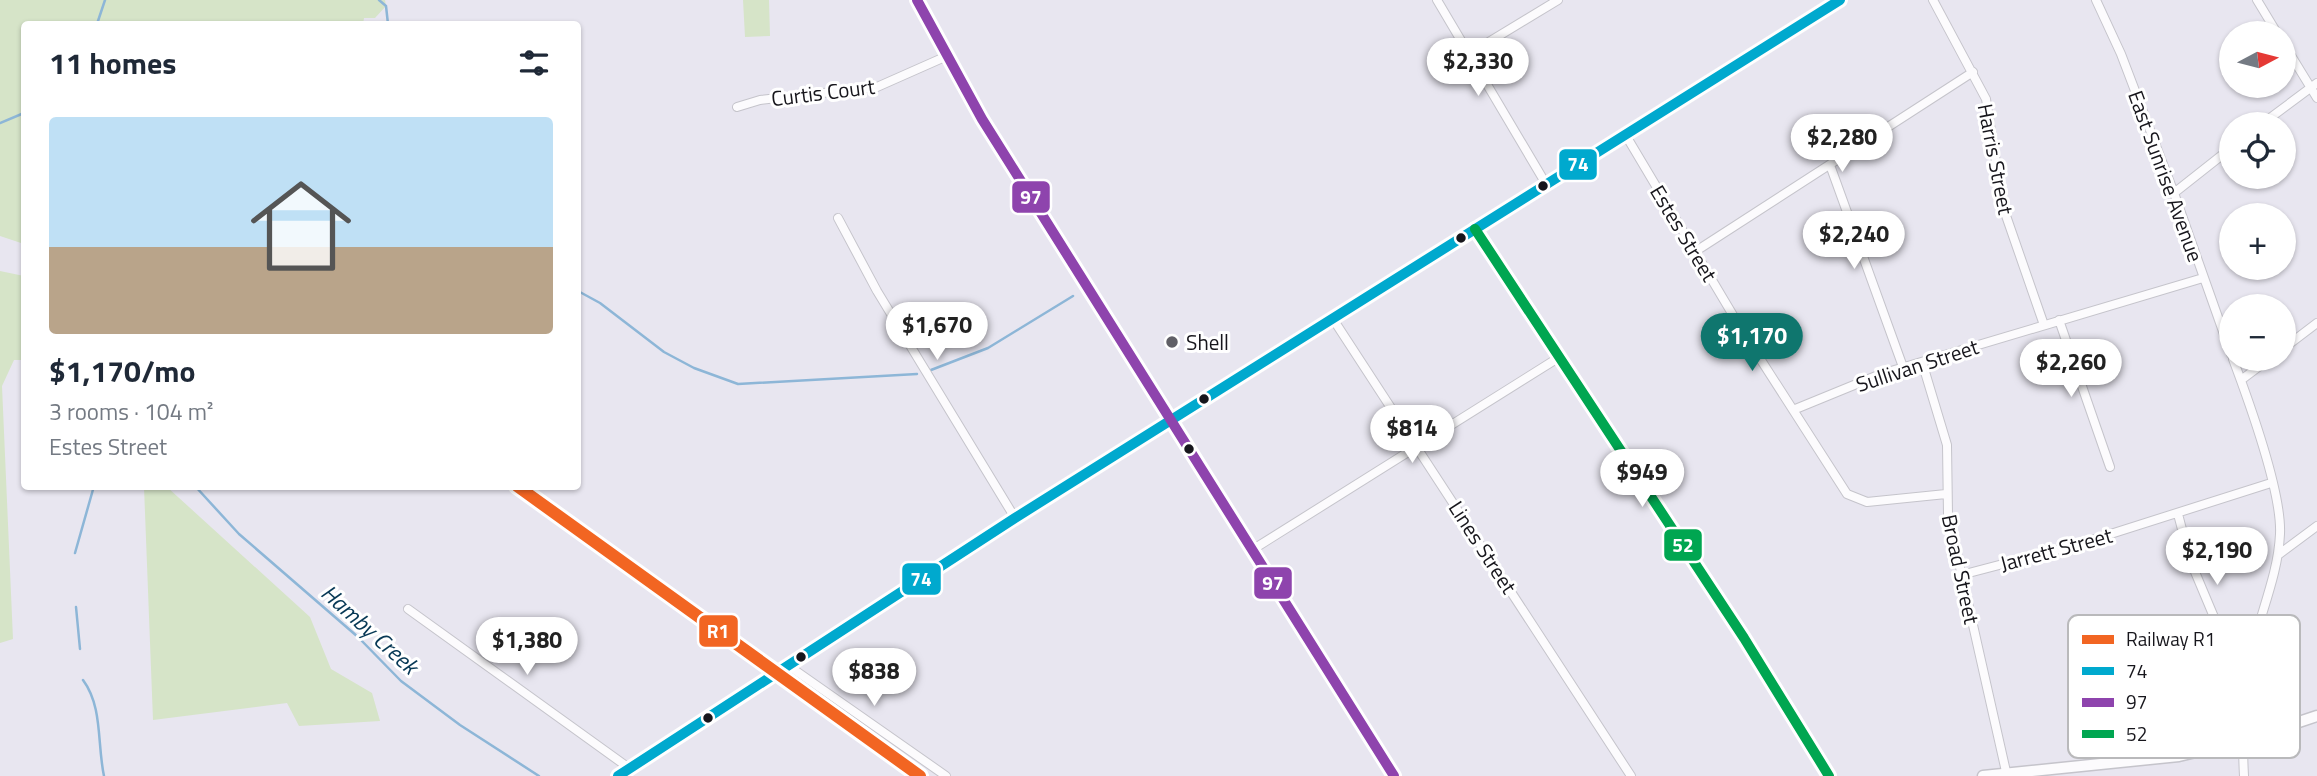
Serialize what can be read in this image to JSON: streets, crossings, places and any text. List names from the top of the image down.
{
  "streets": {
    "street": [
      "Curtis Court",
      "Harris Street",
      "East Sunrise Avenue",
      "Estes Street",
      "Sullivan Street",
      "Lines Street",
      "Jarrett Street",
      "Broad Street"
    ]
  },
  "crossings": [
    ["Harris Street", "Sullivan Street"],
    ["East Sunrise Avenue", "Sullivan Street"],
    ["East Sunrise Avenue", "Jarrett Street"],
    ["Estes Street", "Sullivan Street"],
    ["Estes Street", "Broad Street"],
    ["Sullivan Street", "Broad Street"],
    ["Jarrett Street", "Broad Street"]
  ],
  "water": ["Hamby Creek"],
  "places": ["Shell"],
  "lines": [
    "transit line 74",
    "transit line 97",
    "transit line 52",
    "rail line R1"
  ],
  "legend": [
    "Railway R1",
    "74",
    "97",
    "52"
  ],
  "north": "right",
  "page": {
    "map_buttons": ["+", "−"],
    "heading": "11 homes",
    "price": [
      "$2,330",
      "$2,280",
      "$2,240",
      "$1,670",
      "$1,170",
      "$2,260",
      "$814",
      "$949",
      "$2,190",
      "$1,380",
      "$838"
    ],
    "list": [
      {
        "name": "$1,170/mo",
        "note": "3 rooms · 104 m² · Estes Street"
      }
    ]
  }
}
